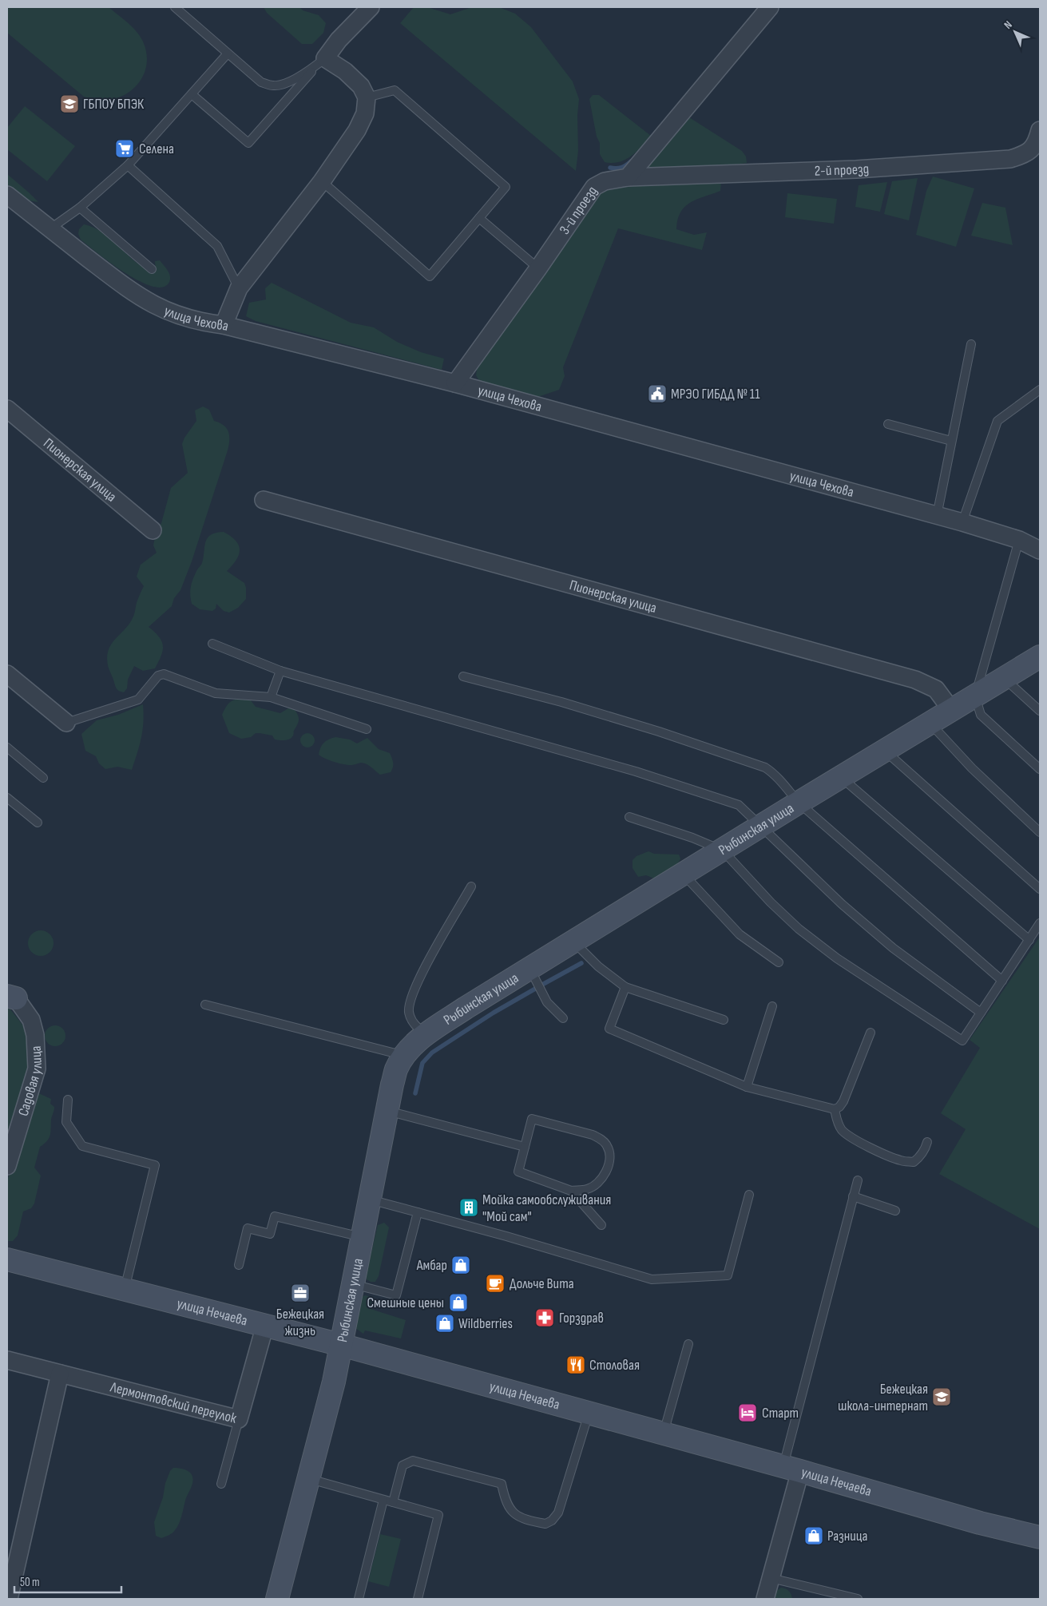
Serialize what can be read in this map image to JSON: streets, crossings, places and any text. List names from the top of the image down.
{
  "streets": {
    "main road": ["Рыбинская улица", "улица Нечаева"],
    "street": [
      "2-й проезд",
      "3-й проезд",
      "улица Чехова",
      "Пионерская улица",
      "Садовая улица",
      "Лермонтовский переулок"
    ]
  },
  "crossings": [
    ["2-й проезд", "3-й проезд"],
    ["3-й проезд", "улица Чехова"],
    ["Пионерская улица", "Рыбинская улица"],
    ["Рыбинская улица", "улица Нечаева"],
    ["улица Нечаева", "Лермонтовский переулок"]
  ],
  "places": {
    "school or university": ["ГБПОУ БПЭК", "Бежецкая школа-интернат"],
    "supermarket": ["Селена"],
    "public building": ["МРЭО ГИБДД № 11"],
    "building": ["Мойка самообслуживания \"Мой сам\""],
    "shop": [
      "Амбар",
      "Смешные цены",
      "Wildberries",
      "Разница"
    ],
    "cafe": ["Дольче Вита"],
    "office": ["Бежецкая жизнь"],
    "pharmacy": ["Горздрав"],
    "restaurant": ["Столовая"],
    "hotel": ["Старт"]
  },
  "scale_bar": "50 m",
  "north": "top left"
}
